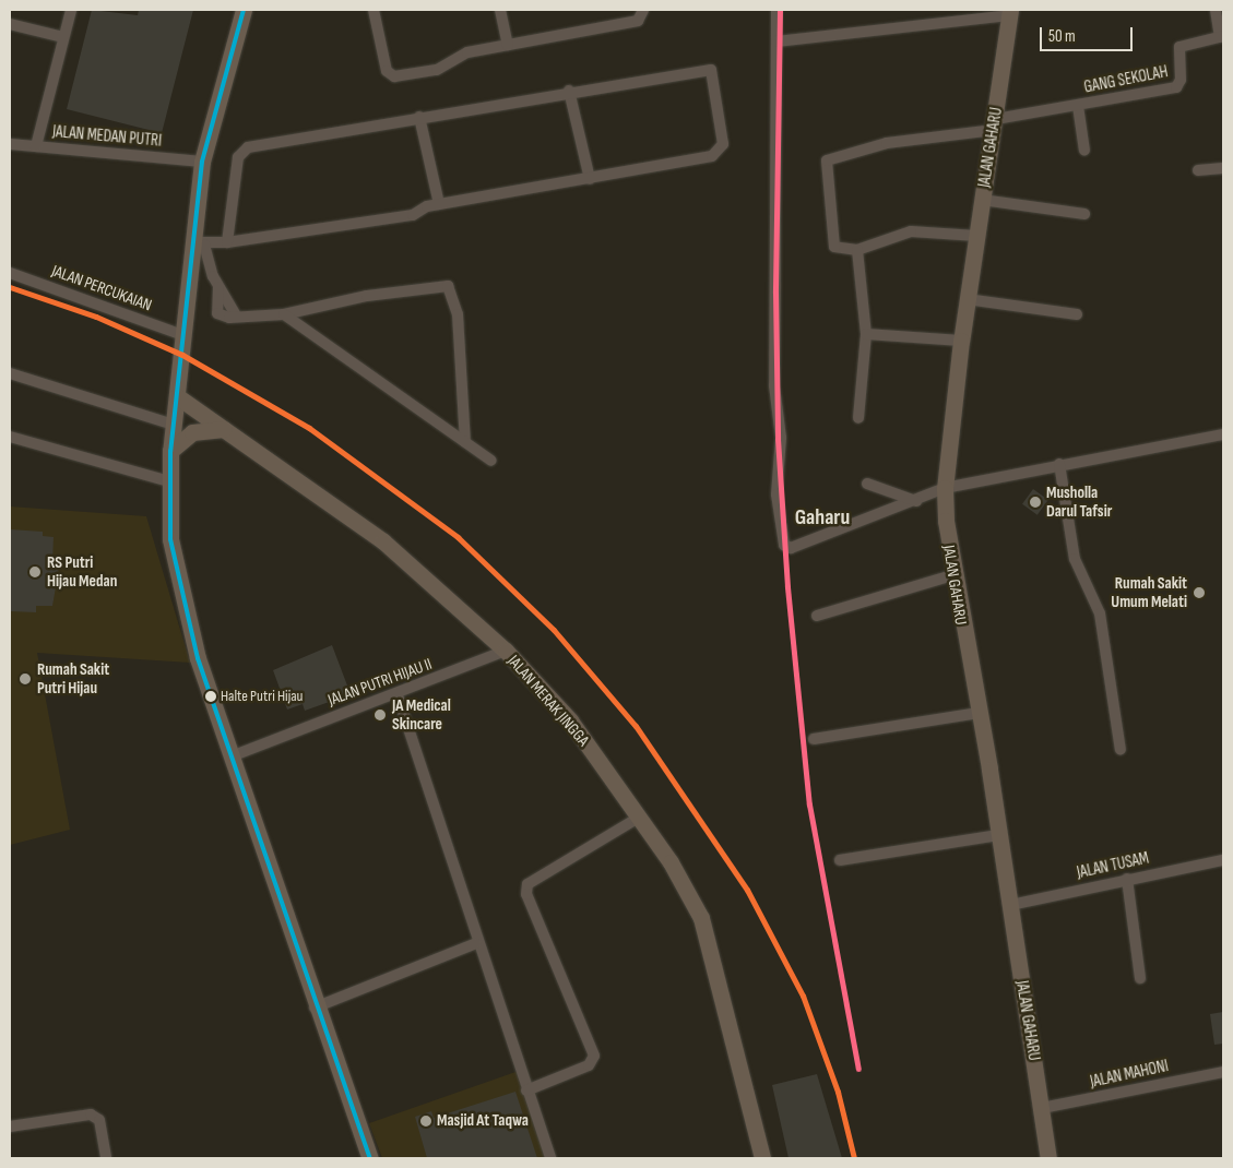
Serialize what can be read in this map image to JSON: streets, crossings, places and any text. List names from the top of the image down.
{
  "streets": {
    "main road": ["JALAN GAHARU", "JALAN MERAK JINGGA"],
    "street": [
      "GANG SEKOLAH",
      "JALAN MEDAN PUTRI",
      "JALAN PERCUKAIAN",
      "JALAN PUTRI HIJAU II",
      "JALAN TUSAM",
      "JALAN MAHONI"
    ]
  },
  "crossings": [
    ["GANG SEKOLAH", "JALAN GAHARU"],
    ["JALAN GAHARU", "JALAN TUSAM"],
    ["JALAN GAHARU", "JALAN MAHONI"],
    ["JALAN PUTRI HIJAU II", "JALAN MERAK JINGGA"]
  ],
  "districts": ["Gaharu"],
  "places": [
    "Musholla Darul Tafsir",
    "RS Putri Hijau Medan",
    "Rumah Sakit Umum Melati",
    "Rumah Sakit Putri Hijau",
    "Halte Putri Hijau",
    "JA Medical Skincare",
    "Masjid At Taqwa"
  ],
  "scale_bar": "50 m"
}
